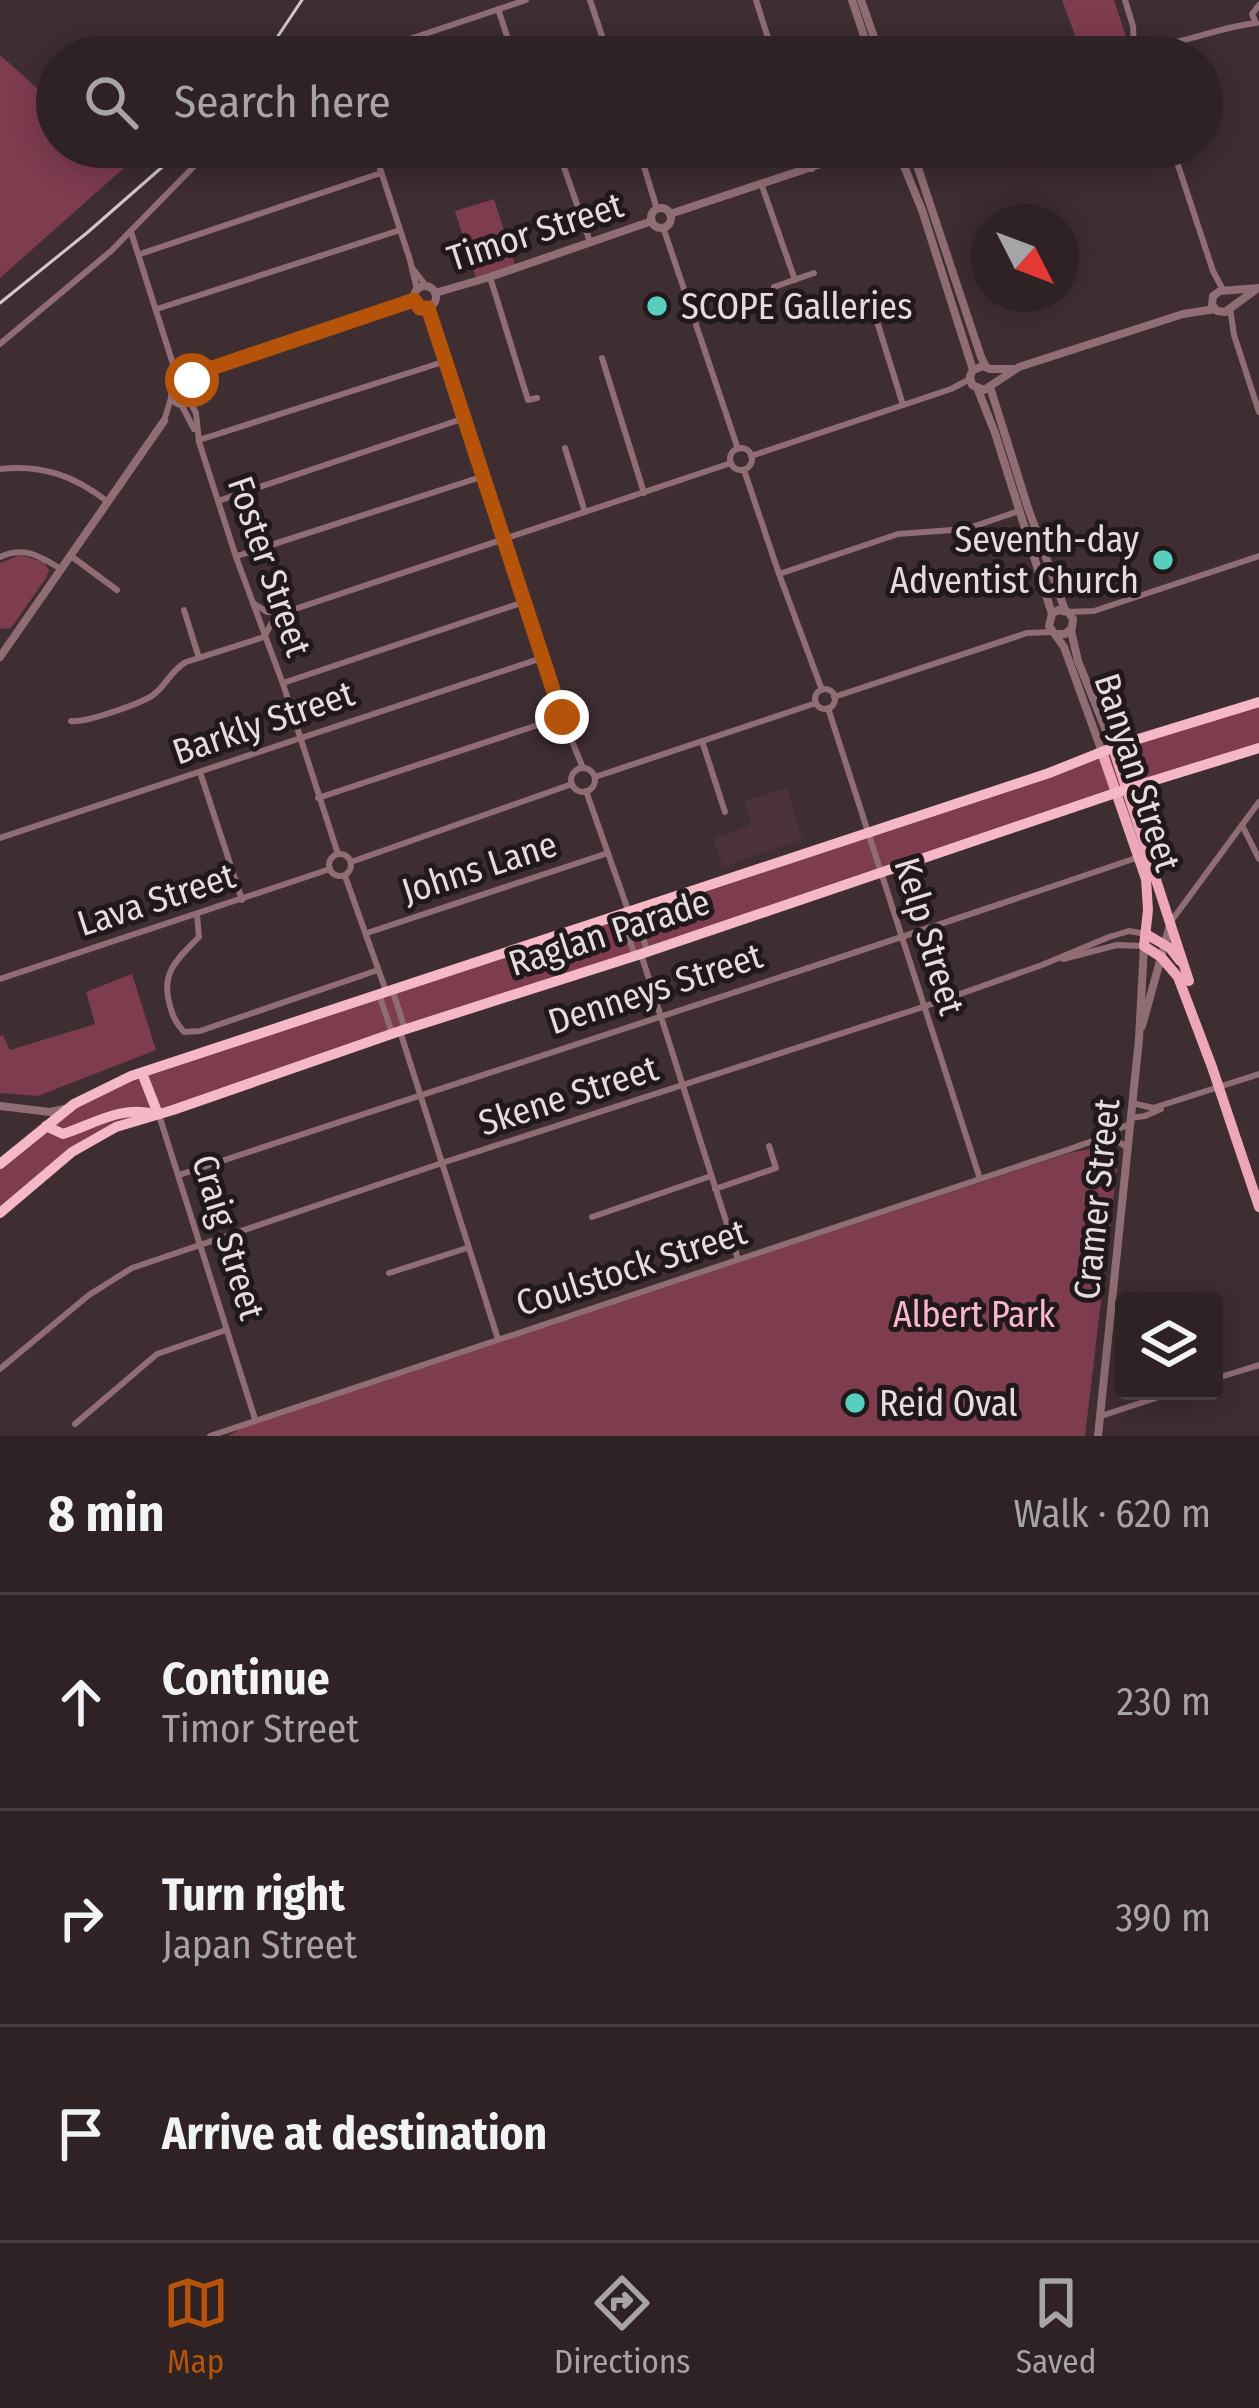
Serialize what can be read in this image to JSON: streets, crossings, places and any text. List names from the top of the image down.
{
  "streets": {
    "highway": ["Raglan Parade", "Craig Street"],
    "main road": ["Banyan Street"],
    "street": [
      "Timor Street",
      "Foster Street",
      "Barkly Street",
      "Johns Lane",
      "Lava Street",
      "Kelp Street",
      "Denneys Street",
      "Skene Street",
      "Cramer Street",
      "Coulstock Street"
    ]
  },
  "crossings": [
    ["Foster Street", "Barkly Street"],
    ["Foster Street", "Lava Street"],
    ["Banyan Street", "Raglan Parade"],
    ["Banyan Street", "Denneys Street"],
    ["Banyan Street", "Skene Street"],
    ["Banyan Street", "Cramer Street"],
    ["Raglan Parade", "Kelp Street"],
    ["Raglan Parade", "Craig Street"],
    ["Kelp Street", "Denneys Street"],
    ["Kelp Street", "Skene Street"],
    ["Kelp Street", "Coulstock Street"],
    ["Denneys Street", "Craig Street"],
    ["Skene Street", "Cramer Street"],
    ["Skene Street", "Craig Street"],
    ["Cramer Street", "Coulstock Street"],
    ["Craig Street", "Coulstock Street"]
  ],
  "parks": ["Albert Park"],
  "places": ["SCOPE Galleries", "Seventh-day Adventist Church", "Reid Oval"],
  "north": "bottom right",
  "page": {
    "search": "Search here",
    "heading": ["8 min", "Walk · 620 m"],
    "list": [
      ["Continue", "Timor Street", "230 m"],
      ["Turn right", "Japan Street", "390 m"],
      "Arrive at destination"
    ],
    "nav": ["Map", "Directions", "Saved"]
  }
}
